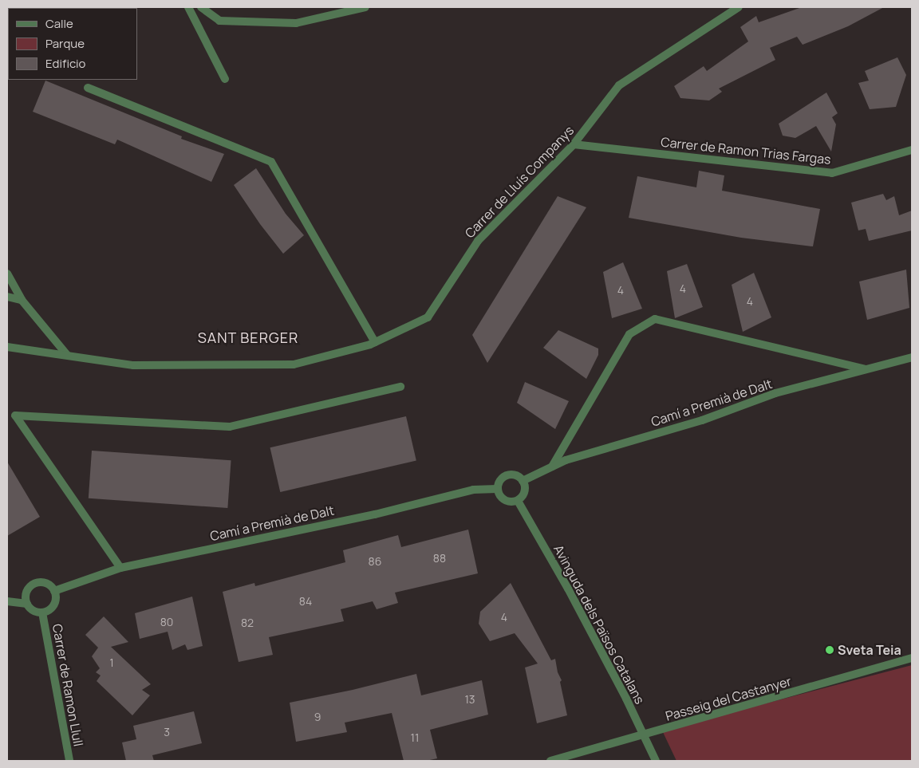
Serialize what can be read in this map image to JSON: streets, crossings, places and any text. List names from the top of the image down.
{
  "streets": {
    "street": [
      "Carrer de Ramon Trias Fargas",
      "Carrer de Lluís Companys",
      "Camí a Premià de Dalt",
      "Avinguda dels Països Catalans",
      "Carrer de Ramon Llull",
      "Passeig del Castanyer"
    ]
  },
  "crossings": [
    ["Carrer de Ramon Trias Fargas", "Carrer de Lluís Companys"],
    ["Camí a Premià de Dalt", "Avinguda dels Països Catalans"],
    ["Camí a Premià de Dalt", "Carrer de Ramon Llull"],
    ["Avinguda dels Països Catalans", "Passeig del Castanyer"]
  ],
  "districts": ["SANT BERGER"],
  "places": ["Sveta Teia"],
  "house_numbers": [
    "4",
    "4",
    "4",
    "88",
    "86",
    "84",
    "4",
    "80",
    "82",
    "1",
    "13",
    "9",
    "3",
    "11"
  ],
  "legend": ["Calle", "Parque", "Edificio"]
}
